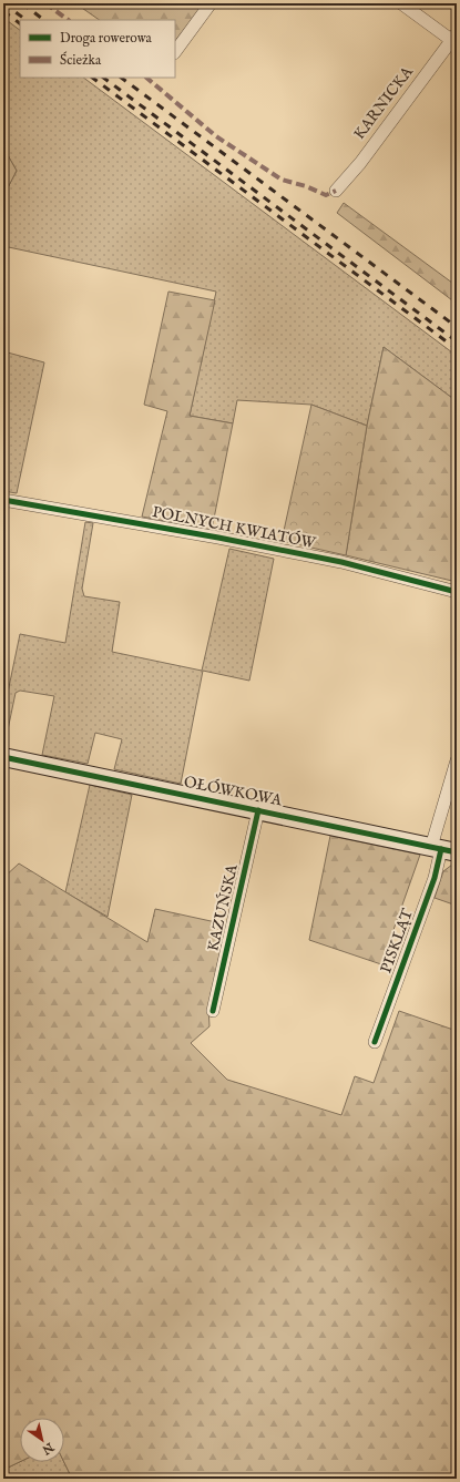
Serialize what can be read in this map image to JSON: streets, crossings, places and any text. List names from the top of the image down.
{
  "streets": {
    "street": [
      "KARNICKA",
      "POLNYCH KWIATÓW",
      "OŁÓWKOWA",
      "KAZUŃSKA",
      "PISKLĄT"
    ]
  },
  "crossings": [
    ["OŁÓWKOWA", "KAZUŃSKA"],
    ["OŁÓWKOWA", "PISKLĄT"]
  ],
  "legend": ["Droga rowerowa", "Ścieżka"],
  "north": "bottom right"
}
